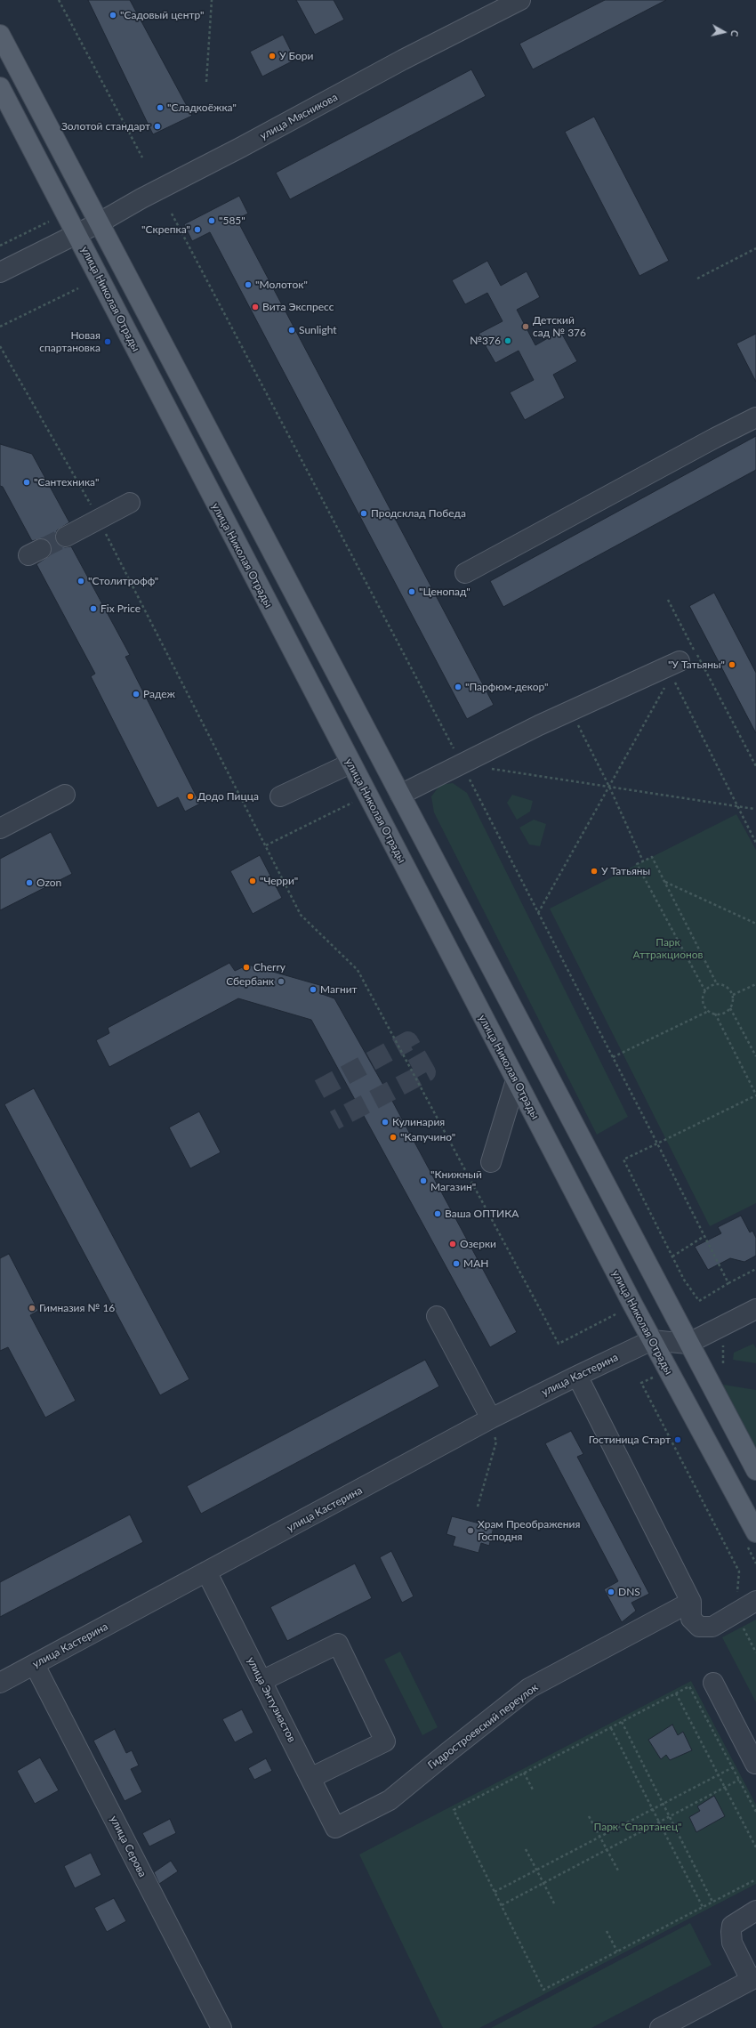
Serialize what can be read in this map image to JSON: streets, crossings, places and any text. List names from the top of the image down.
{
  "streets": {
    "main road": ["улица Николая Отрады"],
    "street": [
      "улица Мясникова",
      "улица Кастерина",
      "улица Энтузиастов",
      "Гидростроевский переулок",
      "улица Серова"
    ]
  },
  "crossings": [
    ["улица Мясникова", "улица Николая Отрады"],
    ["улица Николая Отрады", "улица Кастерина"],
    ["улица Кастерина", "улица Энтузиастов"],
    ["улица Кастерина", "улица Серова"],
    ["улица Энтузиастов", "Гидростроевский переулок"]
  ],
  "parks": ["Парк Аттракционов", "Парк \"Спартанец\""],
  "places": [
    "\"Садовый центр\"",
    "У Бори",
    "\"Сладкоёжка\"",
    "Золотой стандарт",
    "\"585\"",
    "\"Скрепка\"",
    "\"Молоток\"",
    "Вита Экспресс",
    "Детский сад № 376",
    "Sunlight",
    "№376",
    "Новая спартановка",
    "\"Сантехника\"",
    "Продсклад Победа",
    "\"Столитрофф\"",
    "\"Ценопад\"",
    "Fix Price",
    "\"У Татьяны\"",
    "\"Парфюм-декор\"",
    "Радеж",
    "Додо Пицца",
    "У Татьяны",
    "\"Черри\"",
    "Ozon",
    "Cherry",
    "Сбербанк",
    "Магнит",
    "Кулинария",
    "\"Капучино\"",
    "\"Книжный Магазин\"",
    "Ваша ОПТИКА",
    "Озерки",
    "МАН",
    "Гимназия № 16",
    "Гостиница Старт",
    "Храм Преображения Господня",
    "DNS"
  ],
  "north": "right"
}
